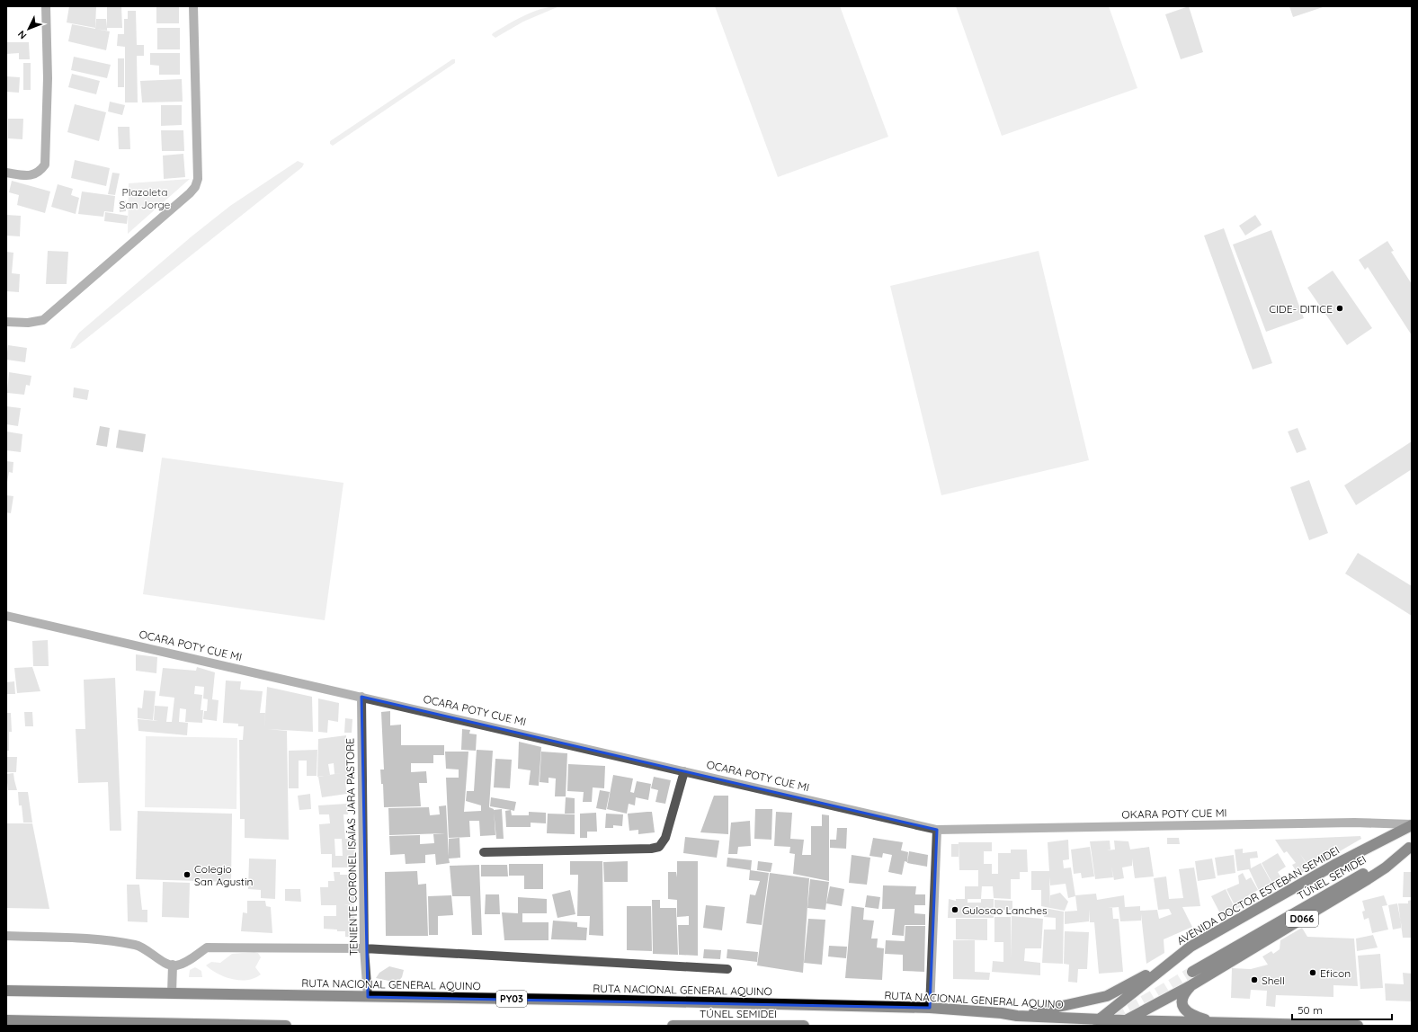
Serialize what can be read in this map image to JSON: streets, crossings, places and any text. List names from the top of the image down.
{
  "streets": {
    "highway": [
      "TÚNEL SEMIDEI",
      "AVENIDA DOCTOR ESTEBAN SEMIDEI",
      "D066",
      "RUTA NACIONAL GENERAL AQUINO",
      "PY03"
    ],
    "street": ["OCARA POTY CUE MI", "OKARA POTY CUE MI", "TENIENTE CORONEL ISAÍAS JARA PASTORE"]
  },
  "crossings": [
    ["OCARA POTY CUE MI", "OKARA POTY CUE MI"],
    ["OCARA POTY CUE MI", "TENIENTE CORONEL ISAÍAS JARA PASTORE"],
    ["OKARA POTY CUE MI", "AVENIDA DOCTOR ESTEBAN SEMIDEI"],
    ["TENIENTE CORONEL ISAÍAS JARA PASTORE", "RUTA NACIONAL GENERAL AQUINO"],
    ["TÚNEL SEMIDEI", "D066"],
    ["AVENIDA DOCTOR ESTEBAN SEMIDEI", "RUTA NACIONAL GENERAL AQUINO"],
    ["D066", "RUTA NACIONAL GENERAL AQUINO"]
  ],
  "parks": ["Plazoleta San Jorge"],
  "places": [
    "CIDE- DITICE",
    "Colegio San Agustin",
    "Gulosao Lanches",
    "Eficon",
    "Shell"
  ],
  "scale_bar": "50 m",
  "north": "bottom left"
}
